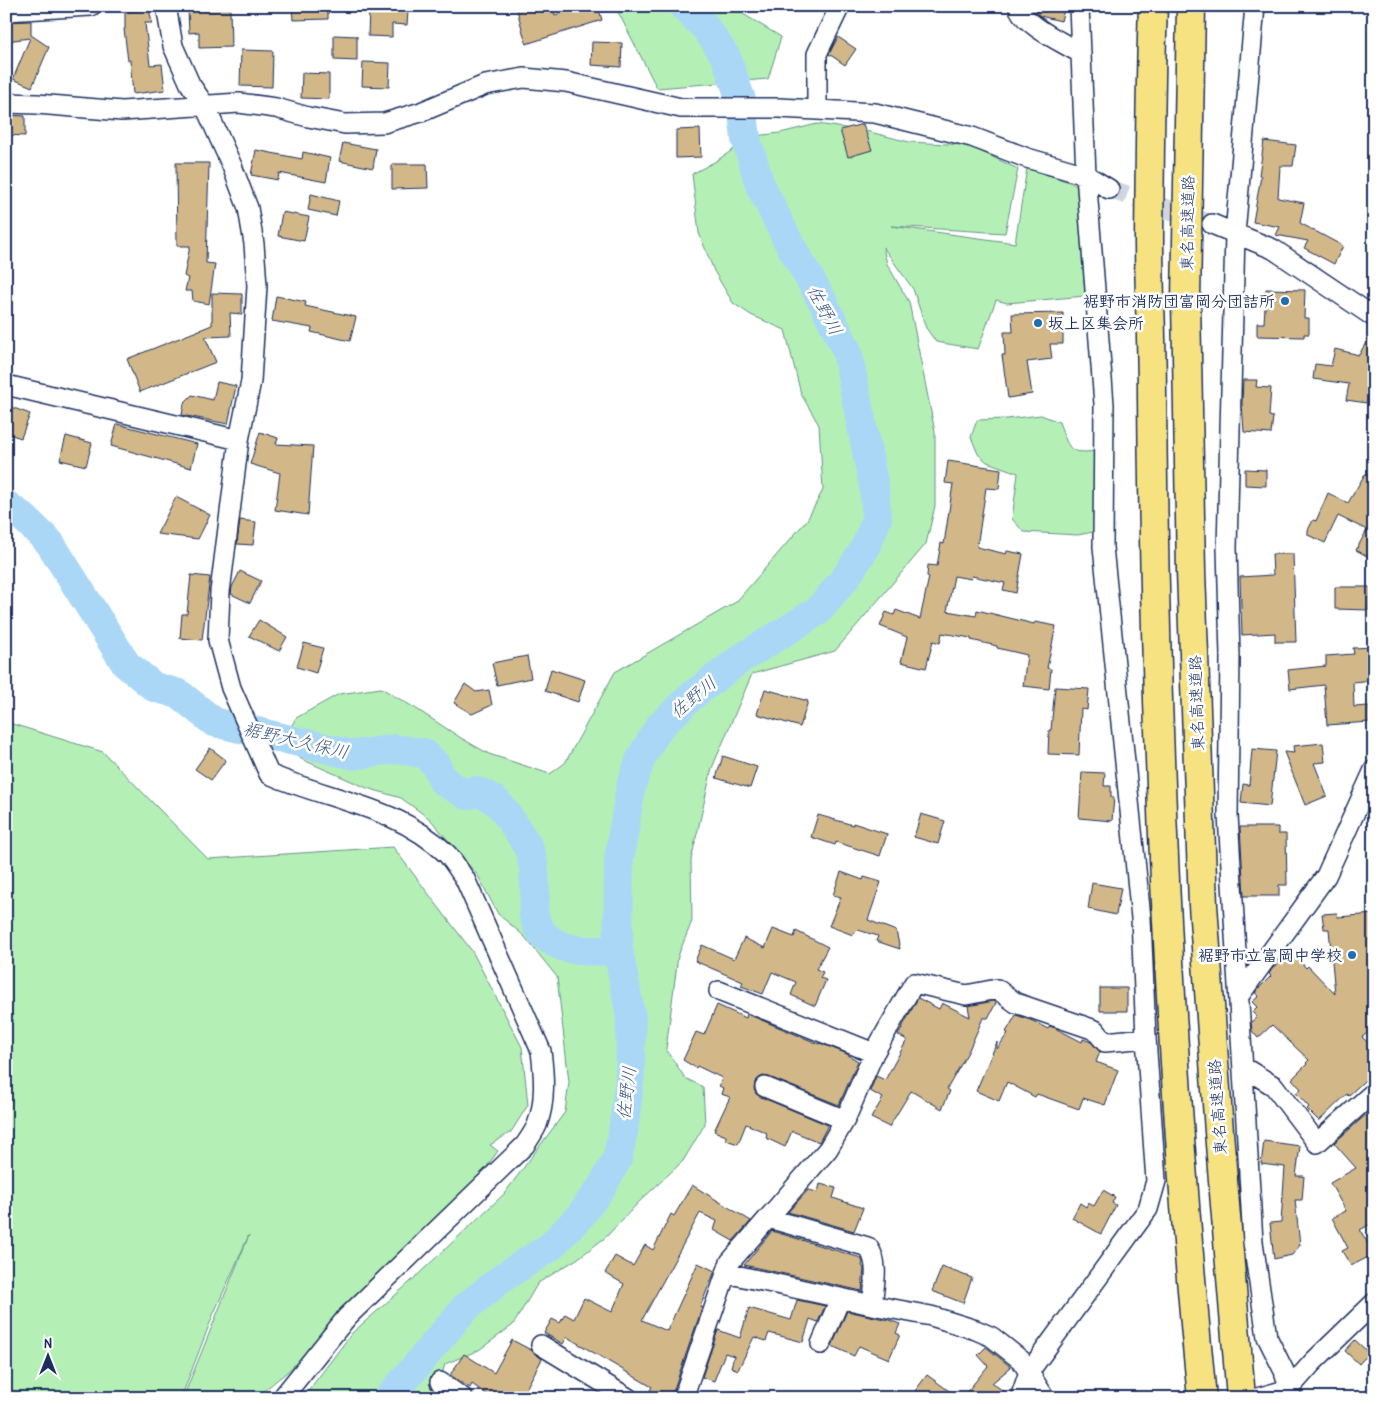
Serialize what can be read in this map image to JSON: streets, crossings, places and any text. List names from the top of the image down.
{
  "streets": {
    "highway": ["東名高速道路"]
  },
  "water": ["佐野川", "裾野大久保川"],
  "places": ["裾野市消防団富岡分団詰所", "坂上区集会所", "裾野市立富岡中学校"],
  "north": "top"
}
